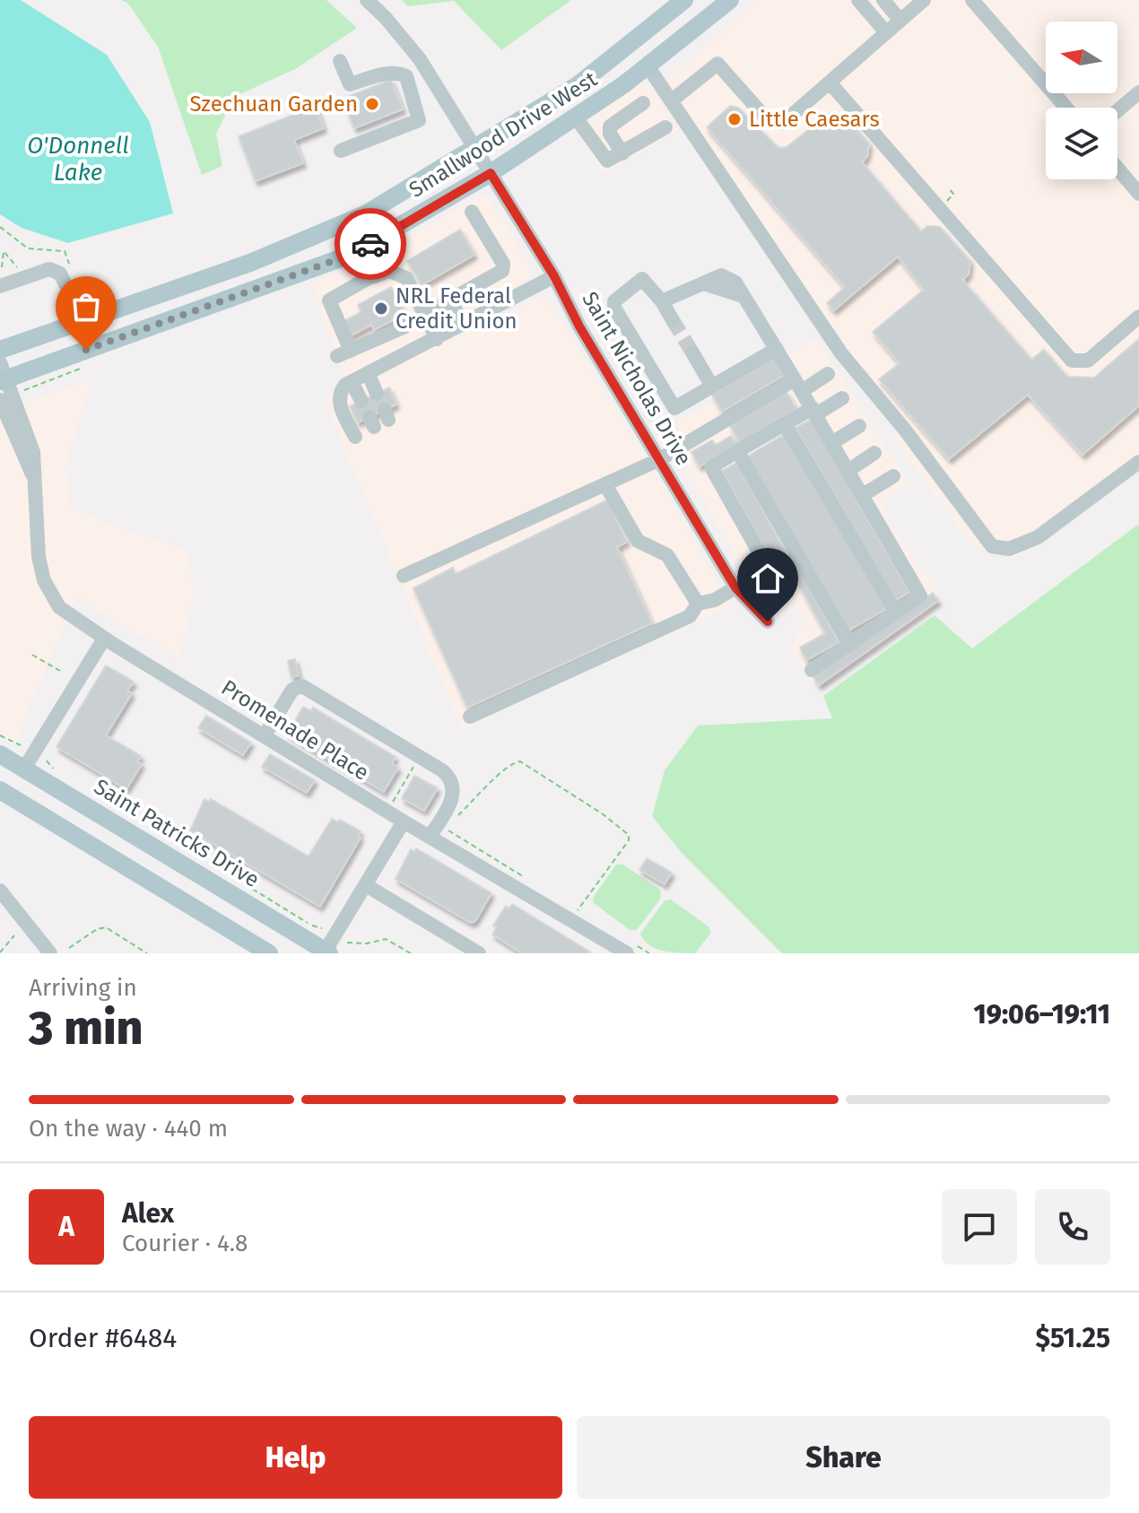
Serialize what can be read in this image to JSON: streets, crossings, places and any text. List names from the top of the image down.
{
  "streets": {
    "main road": ["Smallwood Drive West", "Saint Patricks Drive"],
    "street": ["Saint Nicholas Drive", "Promenade Place"]
  },
  "crossings": [
    ["Smallwood Drive West", "Saint Nicholas Drive"],
    ["Smallwood Drive West", "Promenade Place"]
  ],
  "water": ["O'Donnell Lake"],
  "places": ["Szechuan Garden", "Little Caesars", "NRL Federal Credit Union"],
  "north": "left",
  "page": {
    "heading": ["3 min", "Arriving in", "19:06–19:11"],
    "panel": [
      "Alex",
      "Courier · 4.8",
      "Order #6484",
      "$51.25"
    ],
    "bar": "On the way · 440 m",
    "round": "A",
    "buttons": ["Help", "Share"]
  }
}
